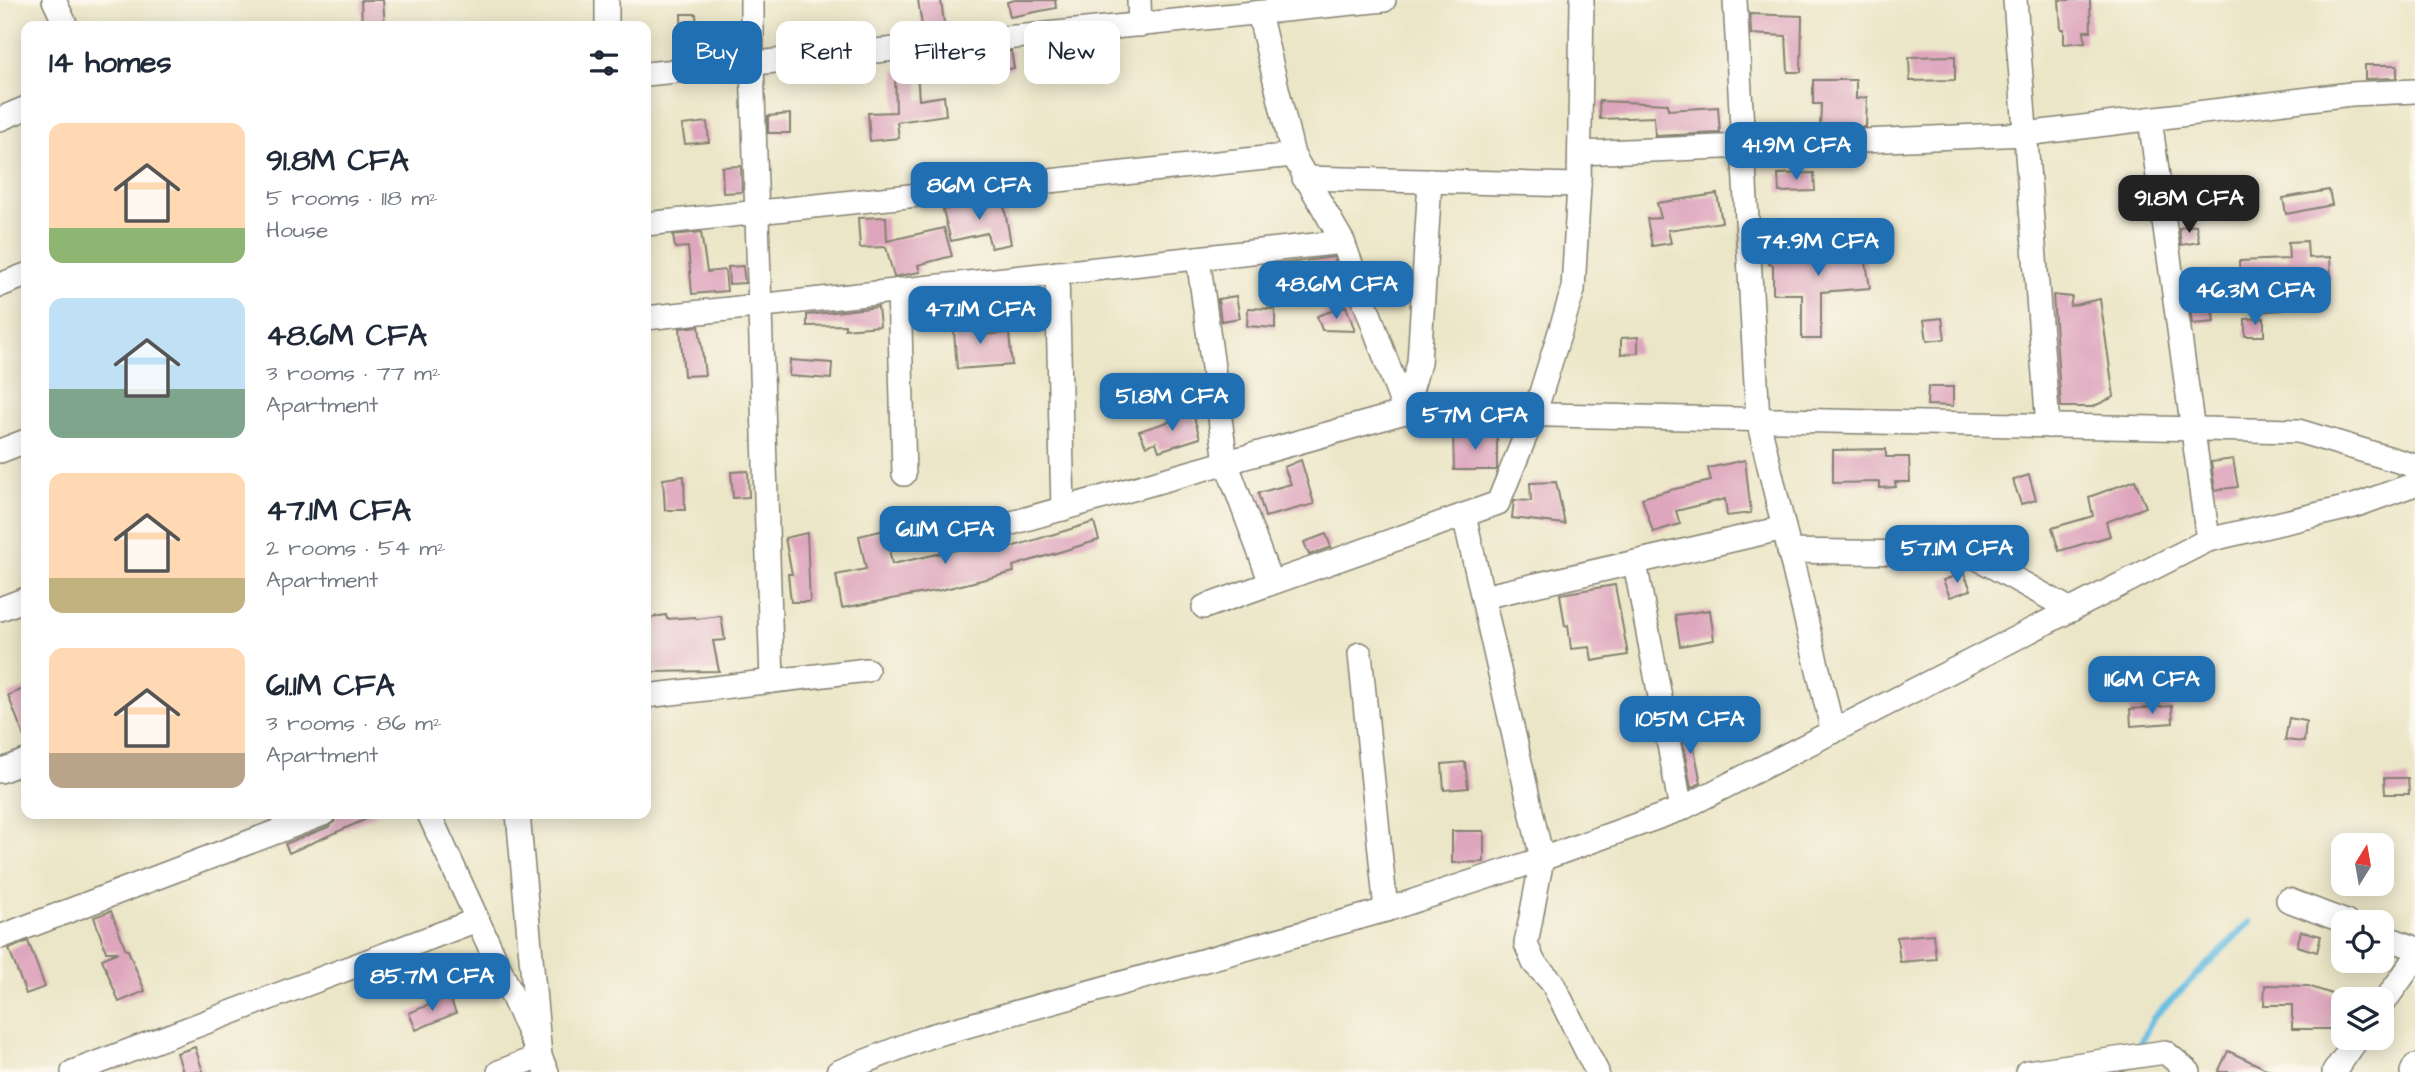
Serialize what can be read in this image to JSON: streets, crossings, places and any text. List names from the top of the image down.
{
  "north": "top",
  "page": {
    "chip": [
      "Buy",
      "Rent",
      "Filters",
      "New"
    ],
    "heading": "14 homes",
    "list": [
      {
        "name": "91.8M CFA",
        "note": "5 rooms · 118 m² · House"
      },
      {
        "name": "48.6M CFA",
        "note": "3 rooms · 77 m² · Apartment"
      },
      {
        "name": "47.1M CFA",
        "note": "2 rooms · 54 m² · Apartment"
      },
      {
        "name": "61.1M CFA",
        "note": "3 rooms · 86 m² · Apartment"
      }
    ],
    "price": [
      "41.9M CFA",
      "86M CFA",
      "91.8M CFA",
      "74.9M CFA",
      "48.6M CFA",
      "46.3M CFA",
      "47.1M CFA",
      "51.8M CFA",
      "57M CFA",
      "61.1M CFA",
      "57.1M CFA",
      "116M CFA",
      "105M CFA",
      "85.7M CFA"
    ]
  }
}
